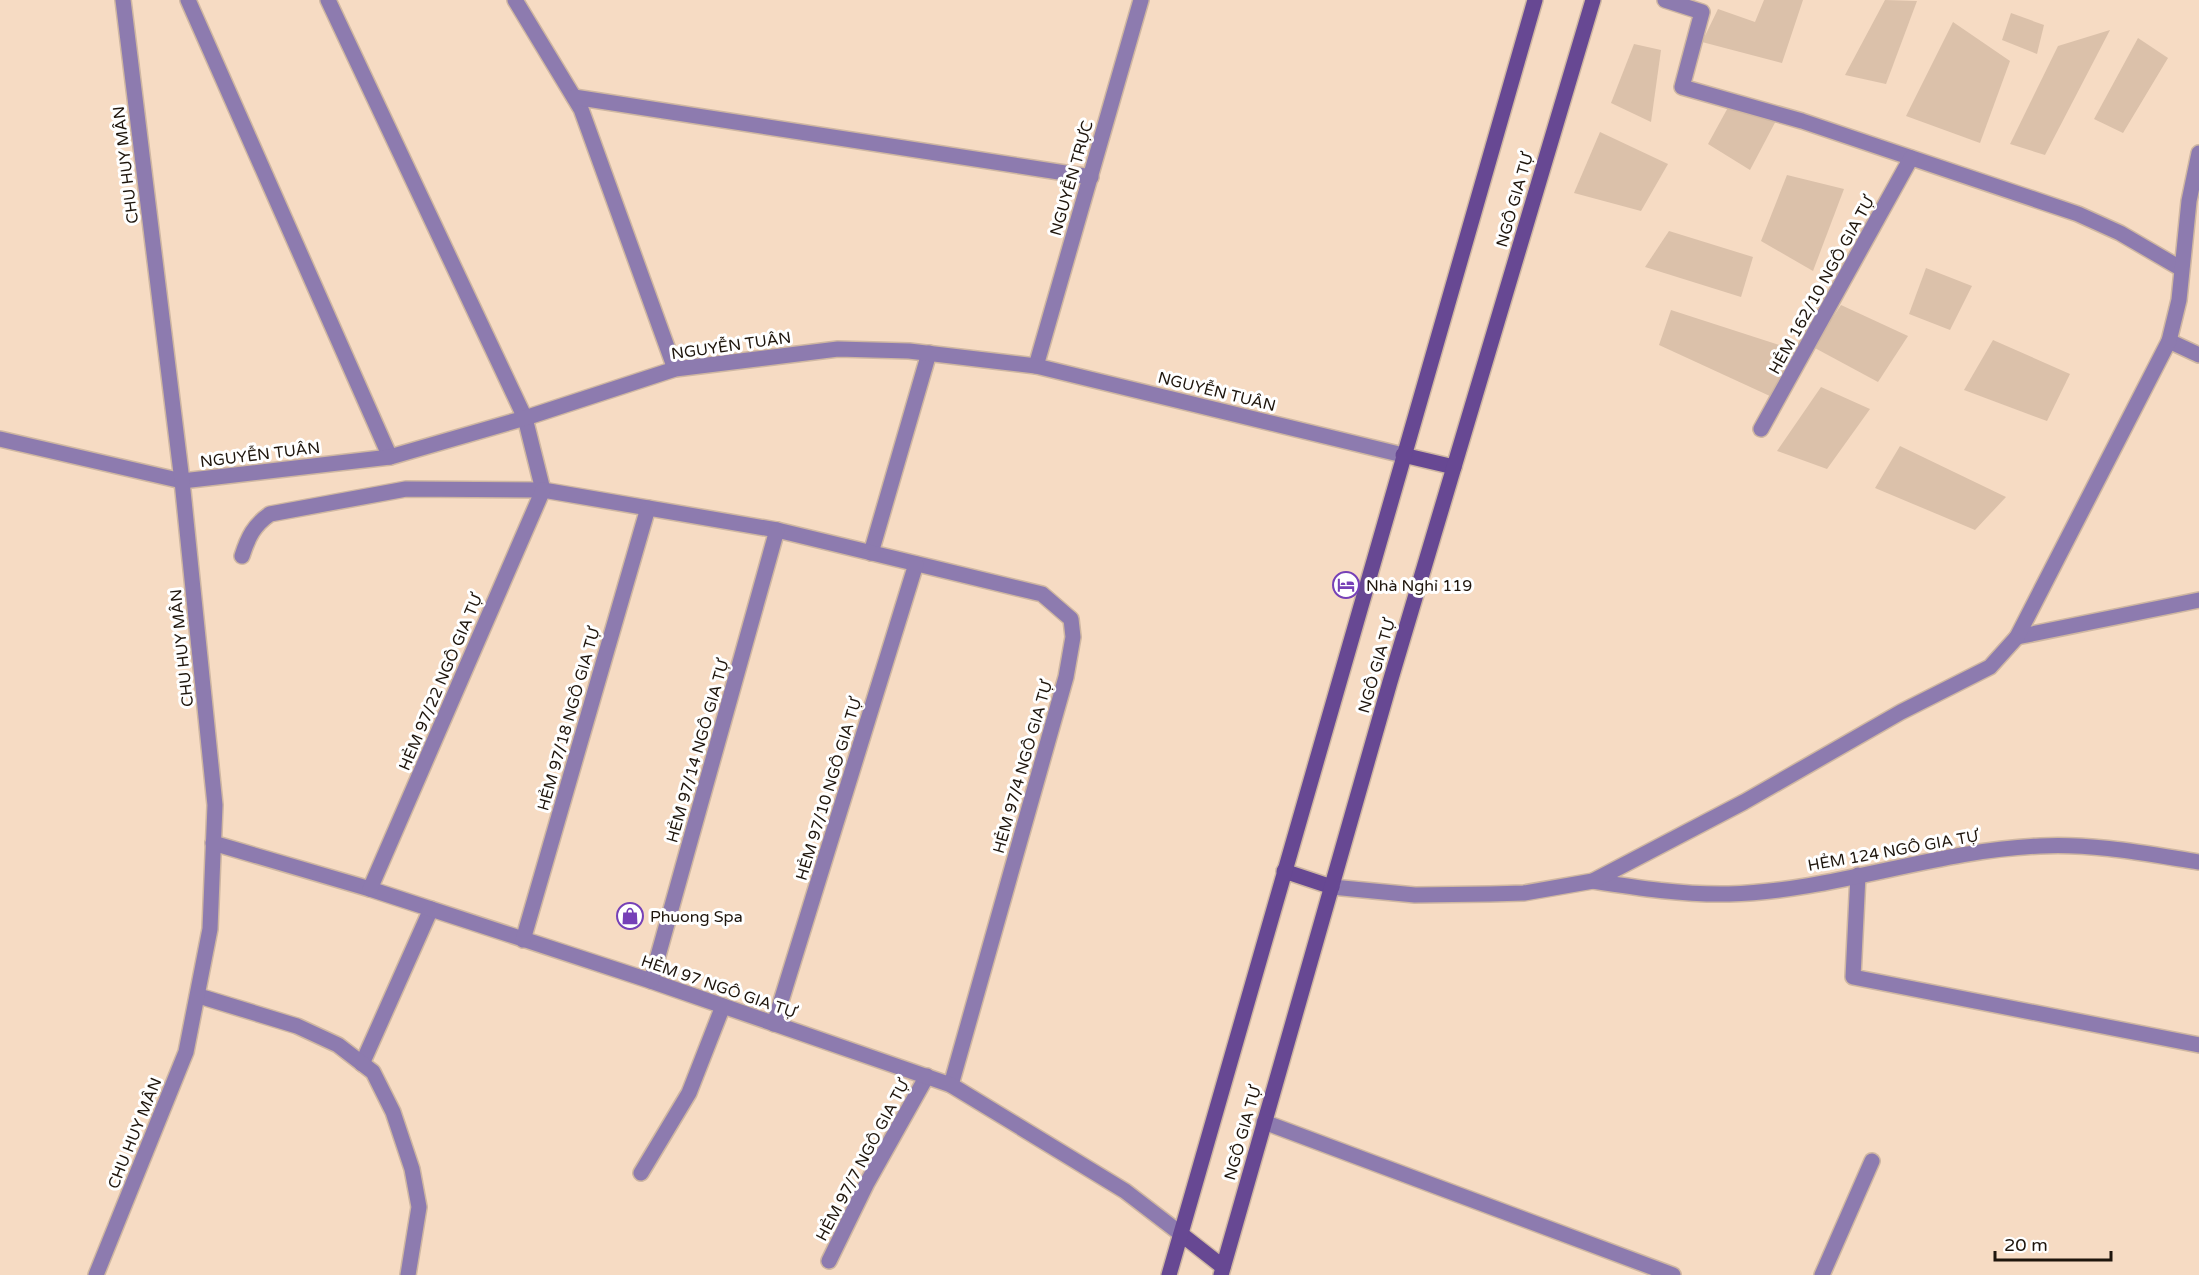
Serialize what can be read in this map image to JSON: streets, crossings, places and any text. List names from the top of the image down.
{
  "streets": {
    "main road": ["NGÔ GIA TỰ"],
    "street": [
      "CHU HUY MÂN",
      "NGUYỄN TRỰC",
      "HẺM 162/10 NGÔ GIA TỰ",
      "NGUYỄN TUÂN",
      "HẺM 97/22 NGÔ GIA TỰ",
      "HẺM 97/18 NGÔ GIA TỰ",
      "HẺM 97/14 NGÔ GIA TỰ",
      "HẺM 97/4 NGÔ GIA TỰ",
      "HẺM 97/10 NGÔ GIA TỰ",
      "HẺM 124 NGÔ GIA TỰ",
      "HẺM 97 NGÔ GIA TỰ",
      "HẺM 97/7 NGÔ GIA TỰ"
    ]
  },
  "crossings": [
    ["CHU HUY MÂN", "NGUYỄN TUÂN"],
    ["CHU HUY MÂN", "HẺM 97 NGÔ GIA TỰ"],
    ["NGUYỄN TRỰC", "NGUYỄN TUÂN"],
    ["NGÔ GIA TỰ", "NGUYỄN TUÂN"],
    ["NGÔ GIA TỰ", "HẺM 97 NGÔ GIA TỰ"],
    ["HẺM 97/22 NGÔ GIA TỰ", "HẺM 97/4 NGÔ GIA TỰ"],
    ["HẺM 97/22 NGÔ GIA TỰ", "HẺM 97 NGÔ GIA TỰ"],
    ["HẺM 97/18 NGÔ GIA TỰ", "HẺM 97/4 NGÔ GIA TỰ"],
    ["HẺM 97/18 NGÔ GIA TỰ", "HẺM 97 NGÔ GIA TỰ"],
    ["HẺM 97/14 NGÔ GIA TỰ", "HẺM 97/4 NGÔ GIA TỰ"],
    ["HẺM 97/14 NGÔ GIA TỰ", "HẺM 97 NGÔ GIA TỰ"],
    ["HẺM 97/4 NGÔ GIA TỰ", "HẺM 97/10 NGÔ GIA TỰ"],
    ["HẺM 97/4 NGÔ GIA TỰ", "HẺM 97 NGÔ GIA TỰ"],
    ["HẺM 97/10 NGÔ GIA TỰ", "HẺM 97 NGÔ GIA TỰ"],
    ["HẺM 97 NGÔ GIA TỰ", "HẺM 97/7 NGÔ GIA TỰ"]
  ],
  "places": {
    "hotel": ["Nhà Nghỉ 119"],
    "shop": ["Phuong Spa"]
  },
  "scale_bar": "20 m"
}
